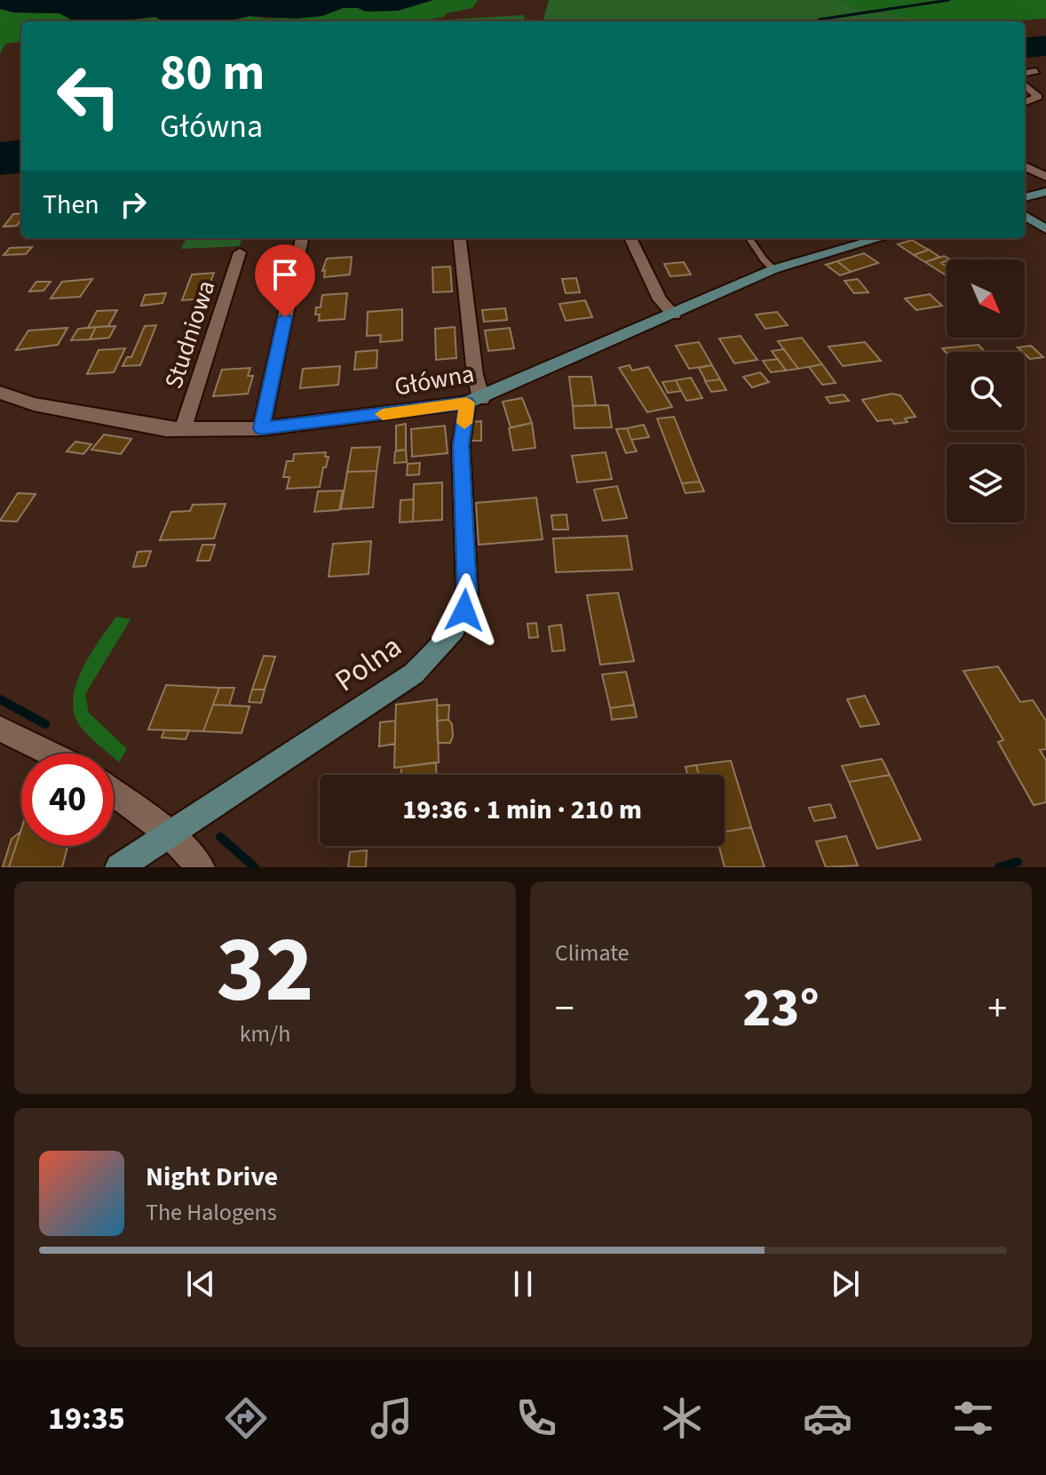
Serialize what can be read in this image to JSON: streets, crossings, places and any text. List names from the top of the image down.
{
  "streets": {
    "street": ["Studniowa", "Główna", "Polna"]
  },
  "crossings": [
    ["Studniowa", "Główna"],
    ["Główna", "Polna"]
  ],
  "north": "bottom right",
  "page": {
    "turn": ["80 m", "Główna"],
    "then": "Then",
    "limit": "40",
    "trip": "19:36 · 1 min · 210 m",
    "tile": [
      ["32", "km/h"],
      "Climate"
    ],
    "heat": ["−", "23°", "+"],
    "song": ["Night Drive", "The Halogens"],
    "tabs": "19:35"
  }
}
